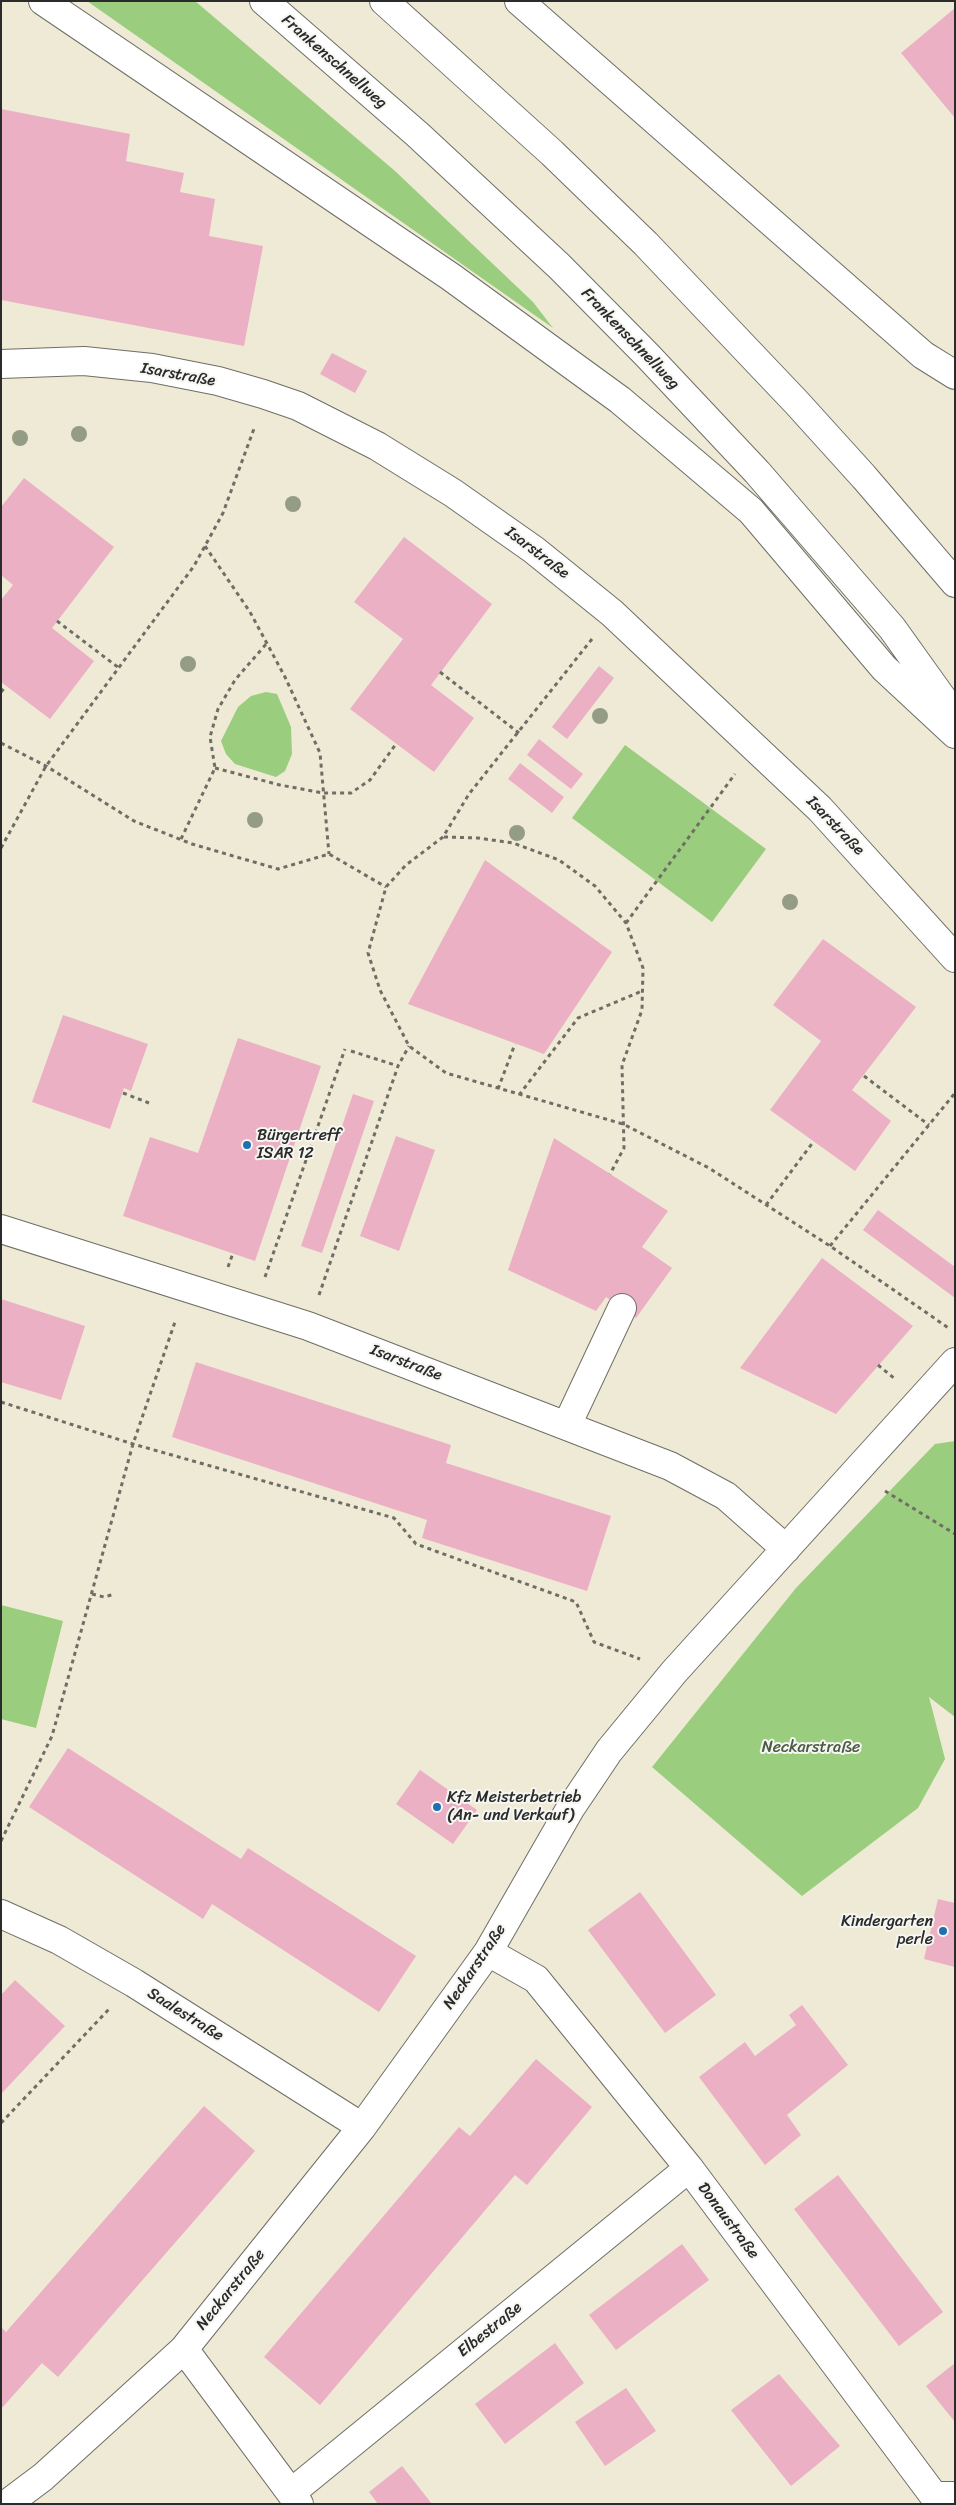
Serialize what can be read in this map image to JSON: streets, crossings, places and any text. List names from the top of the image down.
{
  "streets": {
    "main road": [
      "Frankenschnellweg",
      "Isarstraße",
      "Neckarstraße",
      "Saalestraße",
      "Donaustraße",
      "Elbestraße"
    ]
  },
  "crossings": [
    ["Isarstraße", "Neckarstraße"],
    ["Neckarstraße", "Saalestraße"],
    ["Neckarstraße", "Donaustraße"],
    ["Donaustraße", "Elbestraße"]
  ],
  "parks": ["Neckarstraße"],
  "places": ["Bürgertreff ISAR 12", "Kfz Meisterbetrieb (An- und Verkauf)", "Kindergarten perle"]
}
